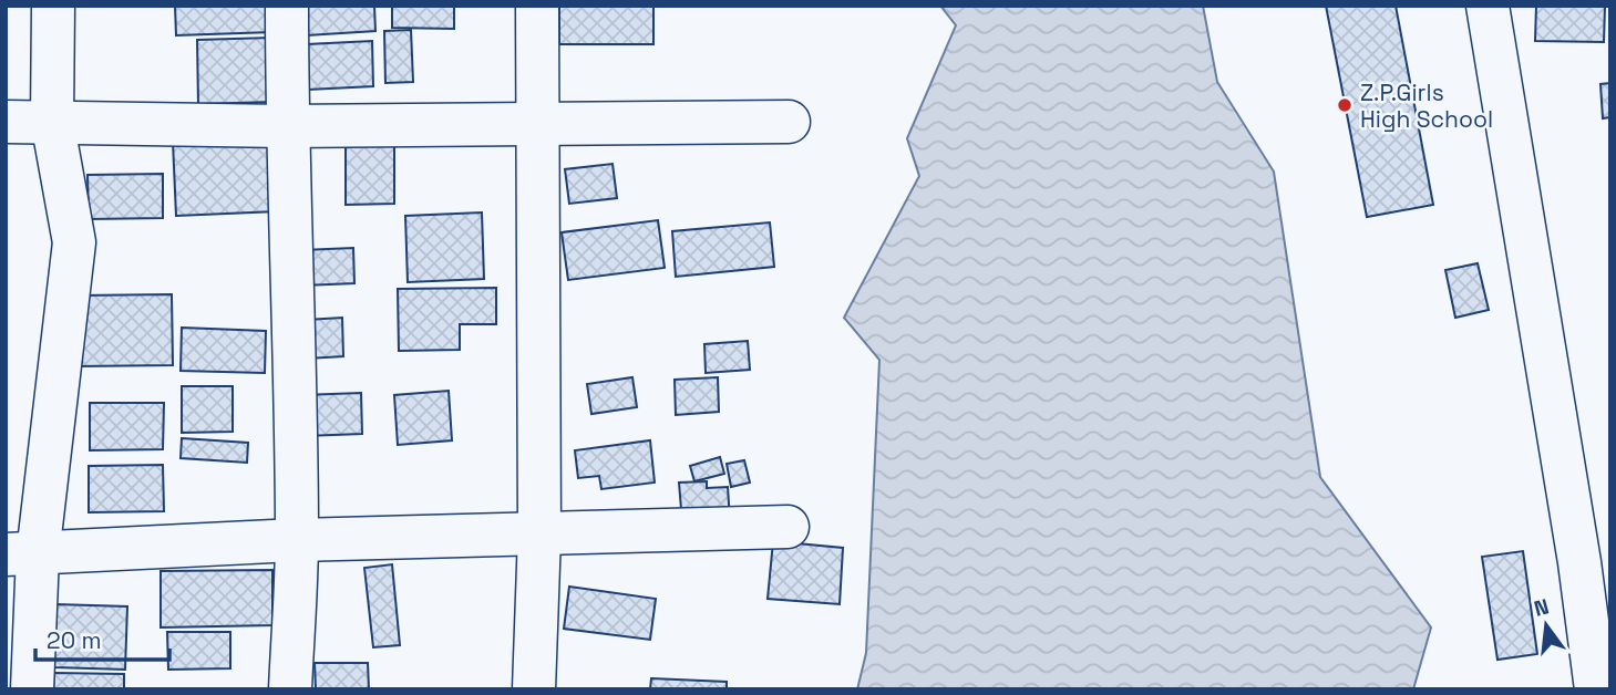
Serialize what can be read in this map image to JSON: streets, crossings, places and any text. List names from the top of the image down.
{
  "places": ["Z.P.Girls High School"],
  "scale_bar": "20 m",
  "north": "top"
}
